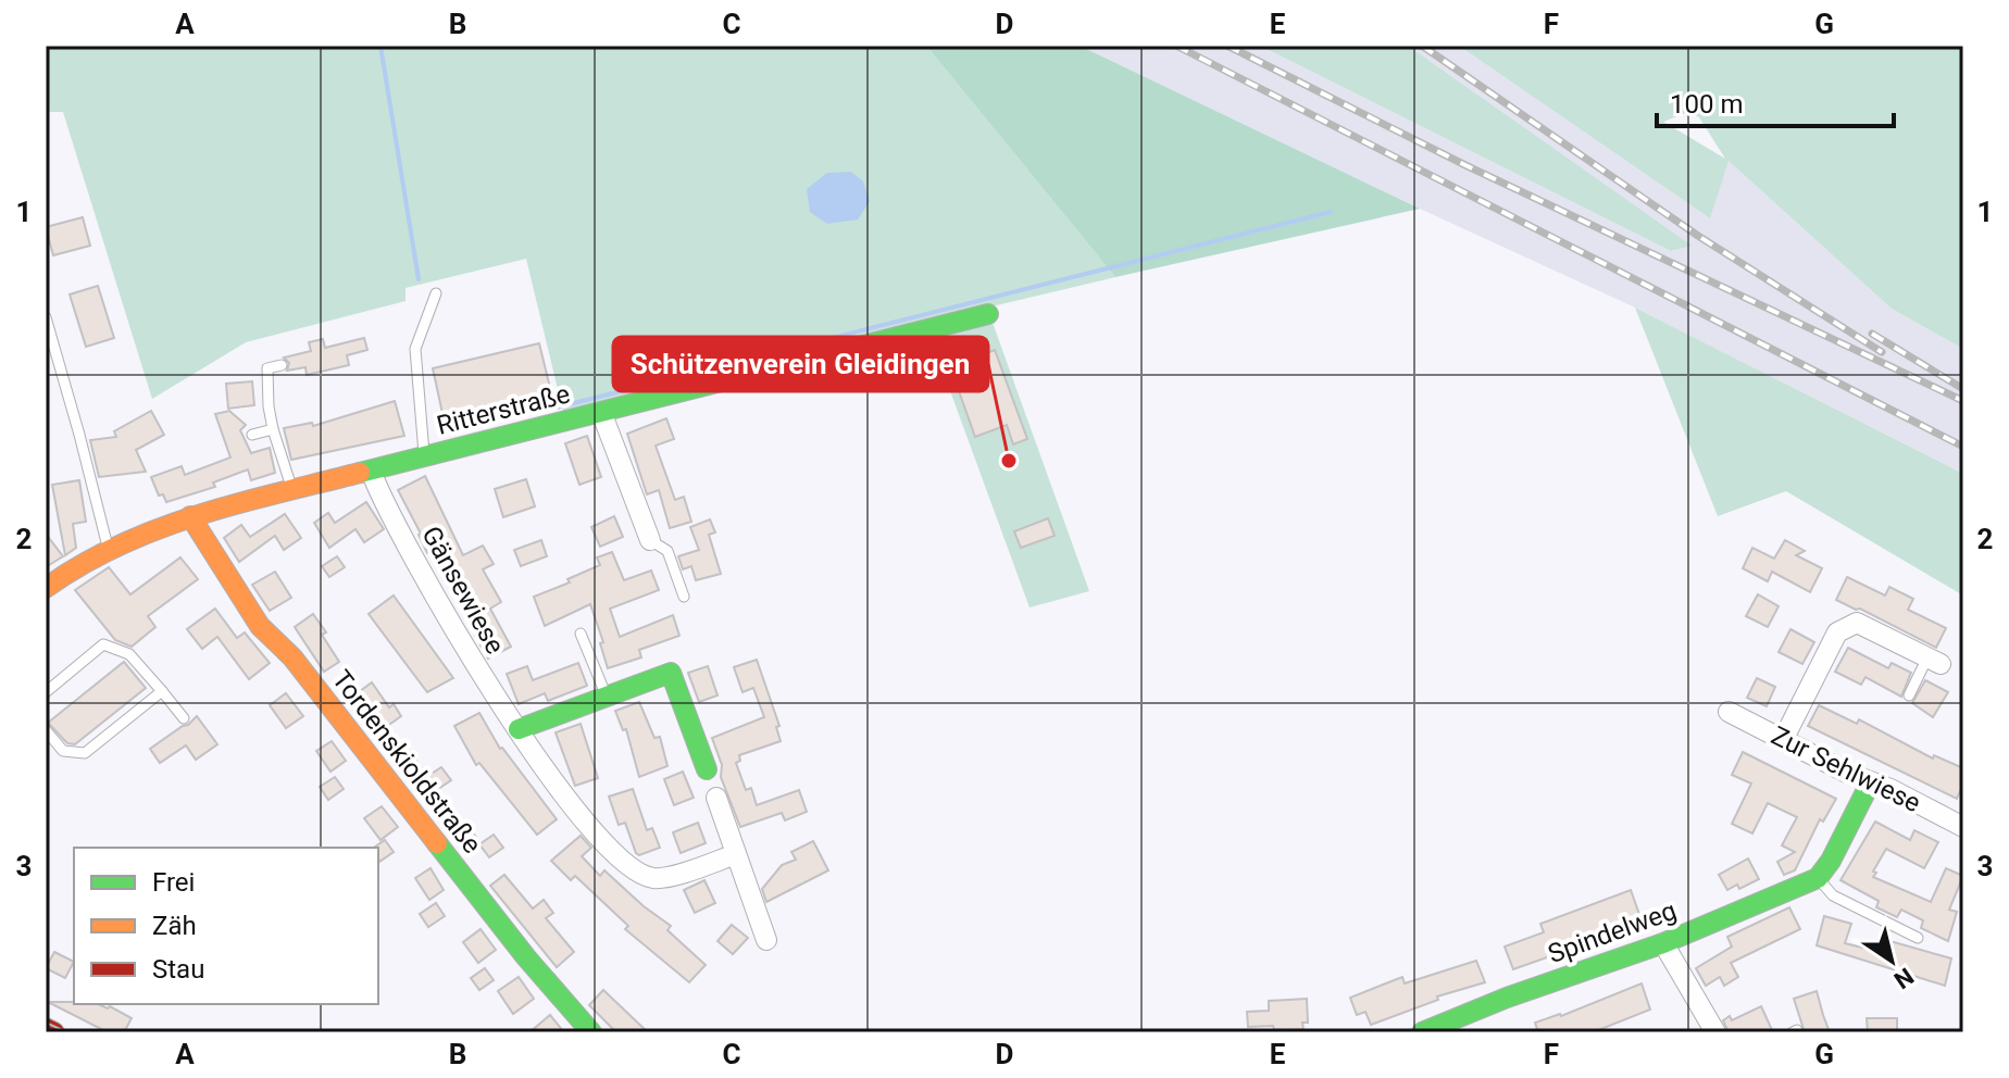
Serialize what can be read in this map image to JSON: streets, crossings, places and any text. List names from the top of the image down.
{
  "streets": {
    "street": [
      "Ritterstraße",
      "Gänsewiese",
      "Tordenskioldstraße",
      "Zur Sehlwiese",
      "Spindelweg"
    ]
  },
  "crossings": [
    ["Ritterstraße", "Gänsewiese"],
    ["Ritterstraße", "Tordenskioldstraße"]
  ],
  "places": ["Schützenverein Gleidingen"],
  "legend": ["Frei", "Zäh", "Stau"],
  "scale_bar": "100 m",
  "north": "bottom right",
  "grid": {
    "columns": [
      "A",
      "B",
      "C",
      "D",
      "E",
      "F",
      "G"
    ],
    "rows": ["1", "2", "3"]
  }
}
